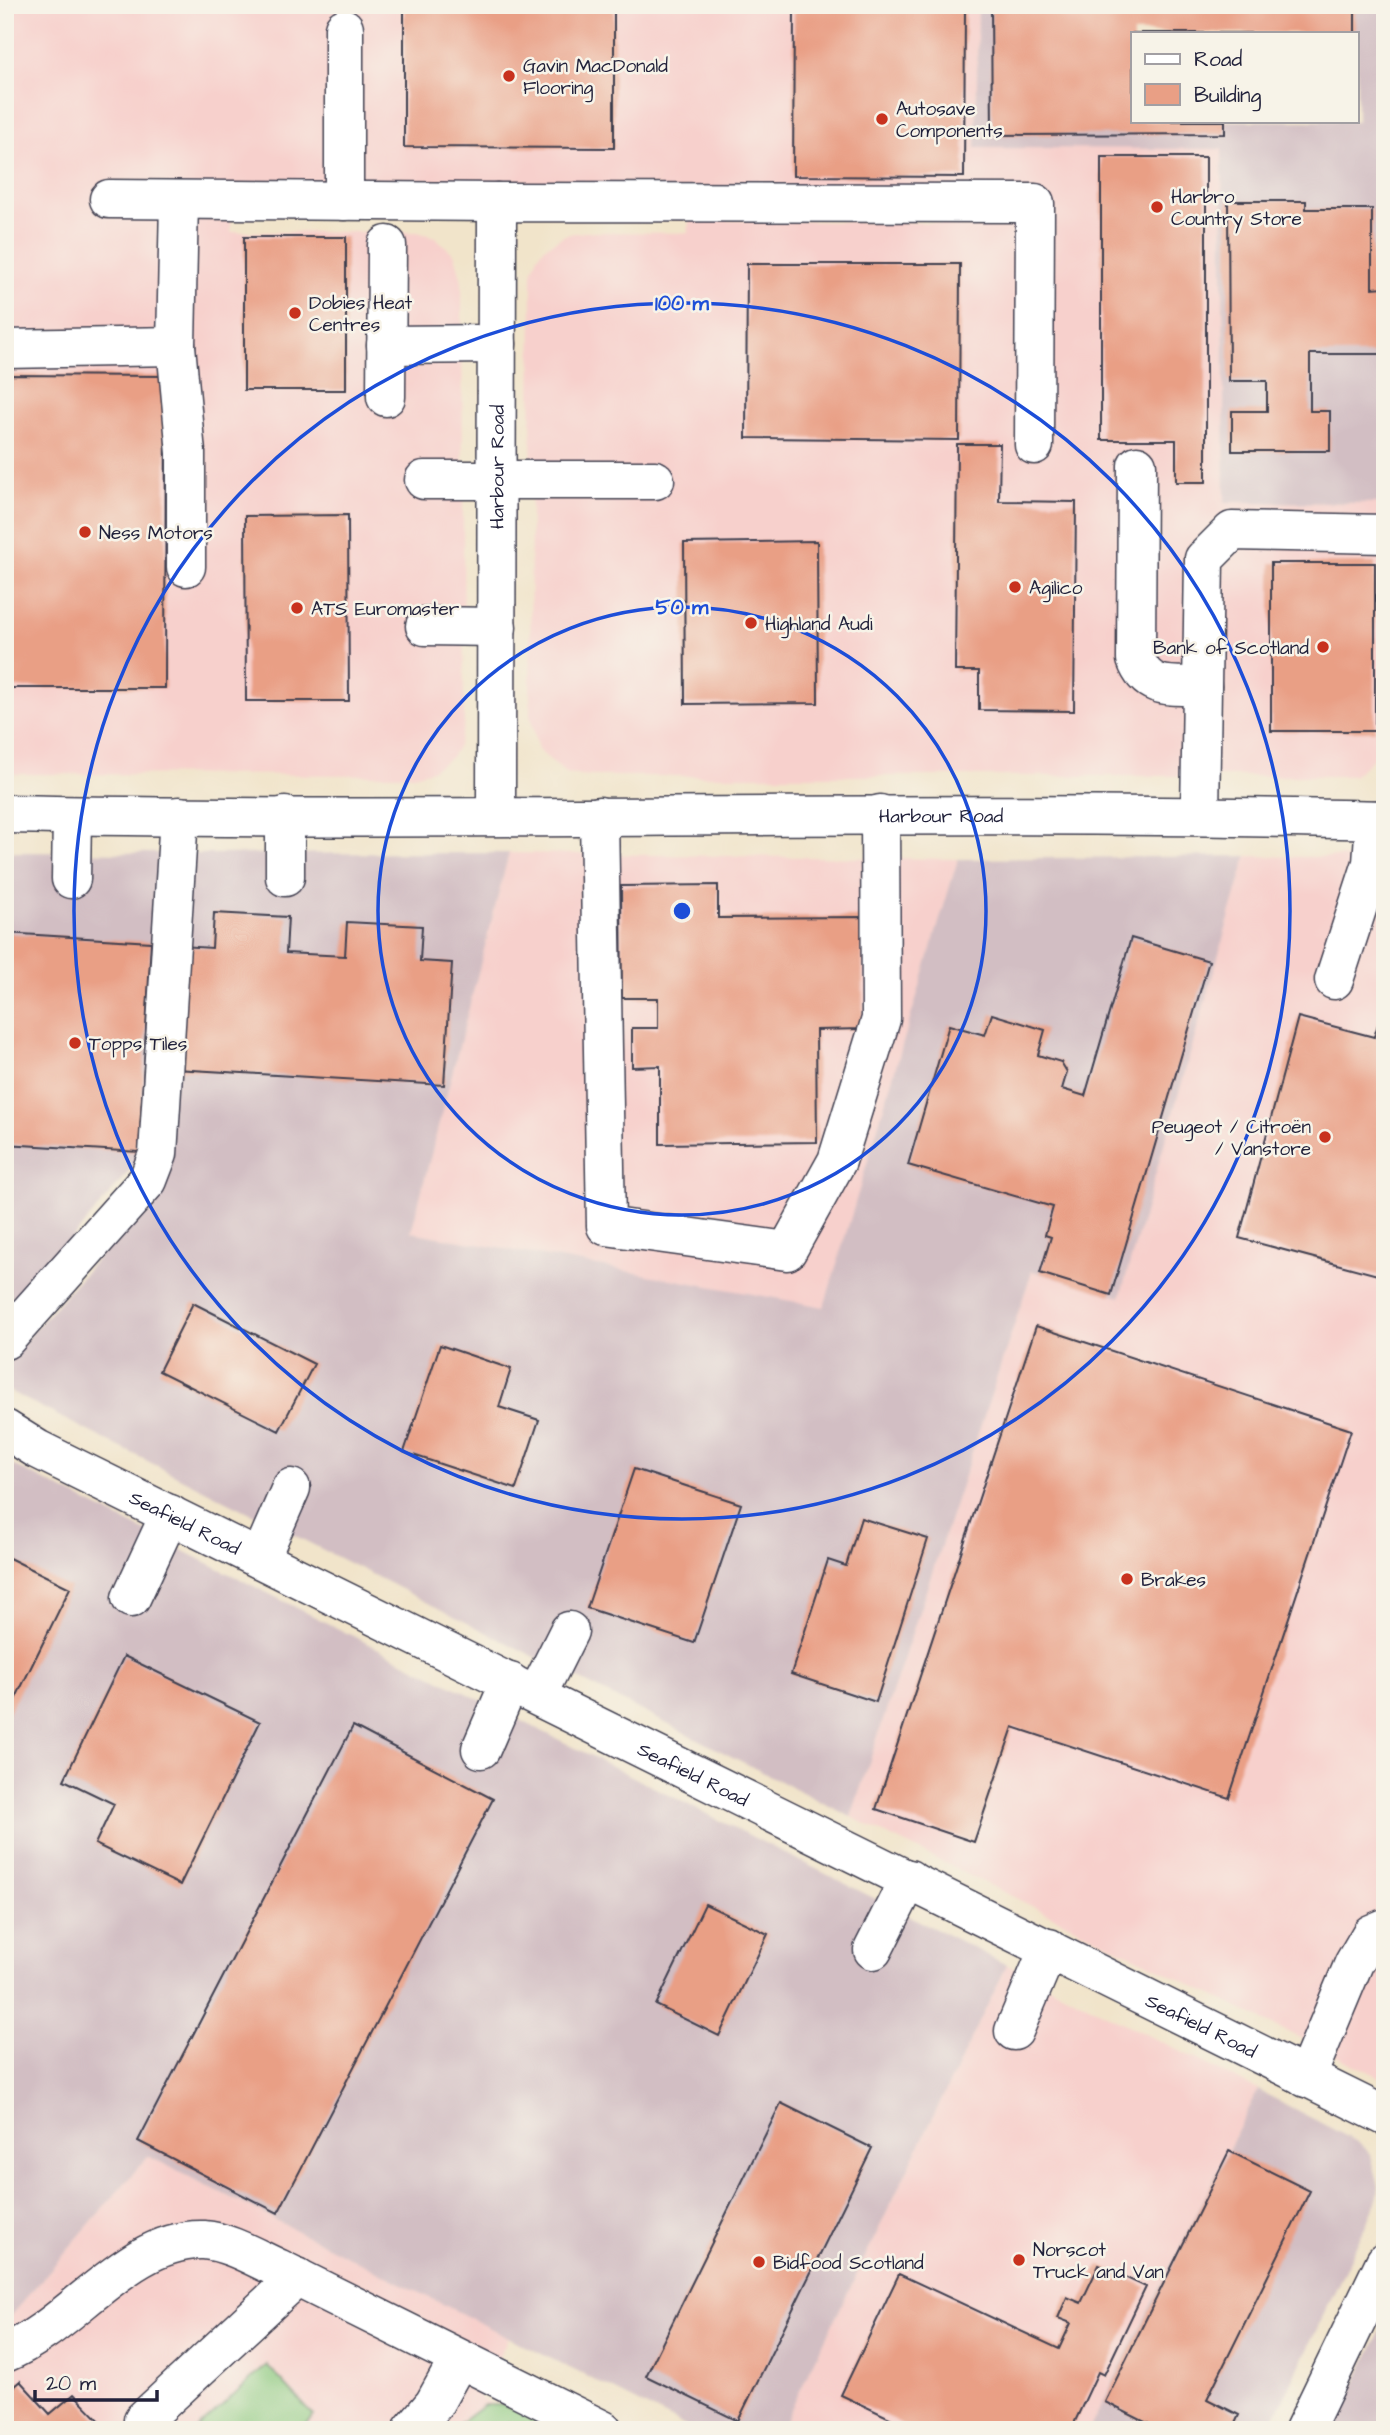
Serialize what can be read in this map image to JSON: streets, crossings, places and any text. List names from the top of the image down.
{
  "streets": {
    "street": ["Harbour Road", "Seafield Road"]
  },
  "places": [
    "Gavin MacDonald Flooring",
    "Autosave Components",
    "Harbro Country Store",
    "Dobies Heat Centres",
    "Ness Motors",
    "Agilico",
    "ATS Euromaster",
    "Highland Audi",
    "Bank of Scotland",
    "Topps Tiles",
    "Peugeot / Citroën / Vanstore",
    "Brakes",
    "Norscot Truck and Van",
    "Bidfood Scotland"
  ],
  "legend": ["Road", "Building"],
  "scale_bar": "20 m",
  "rings": ["100 m", "50 m"]
}
